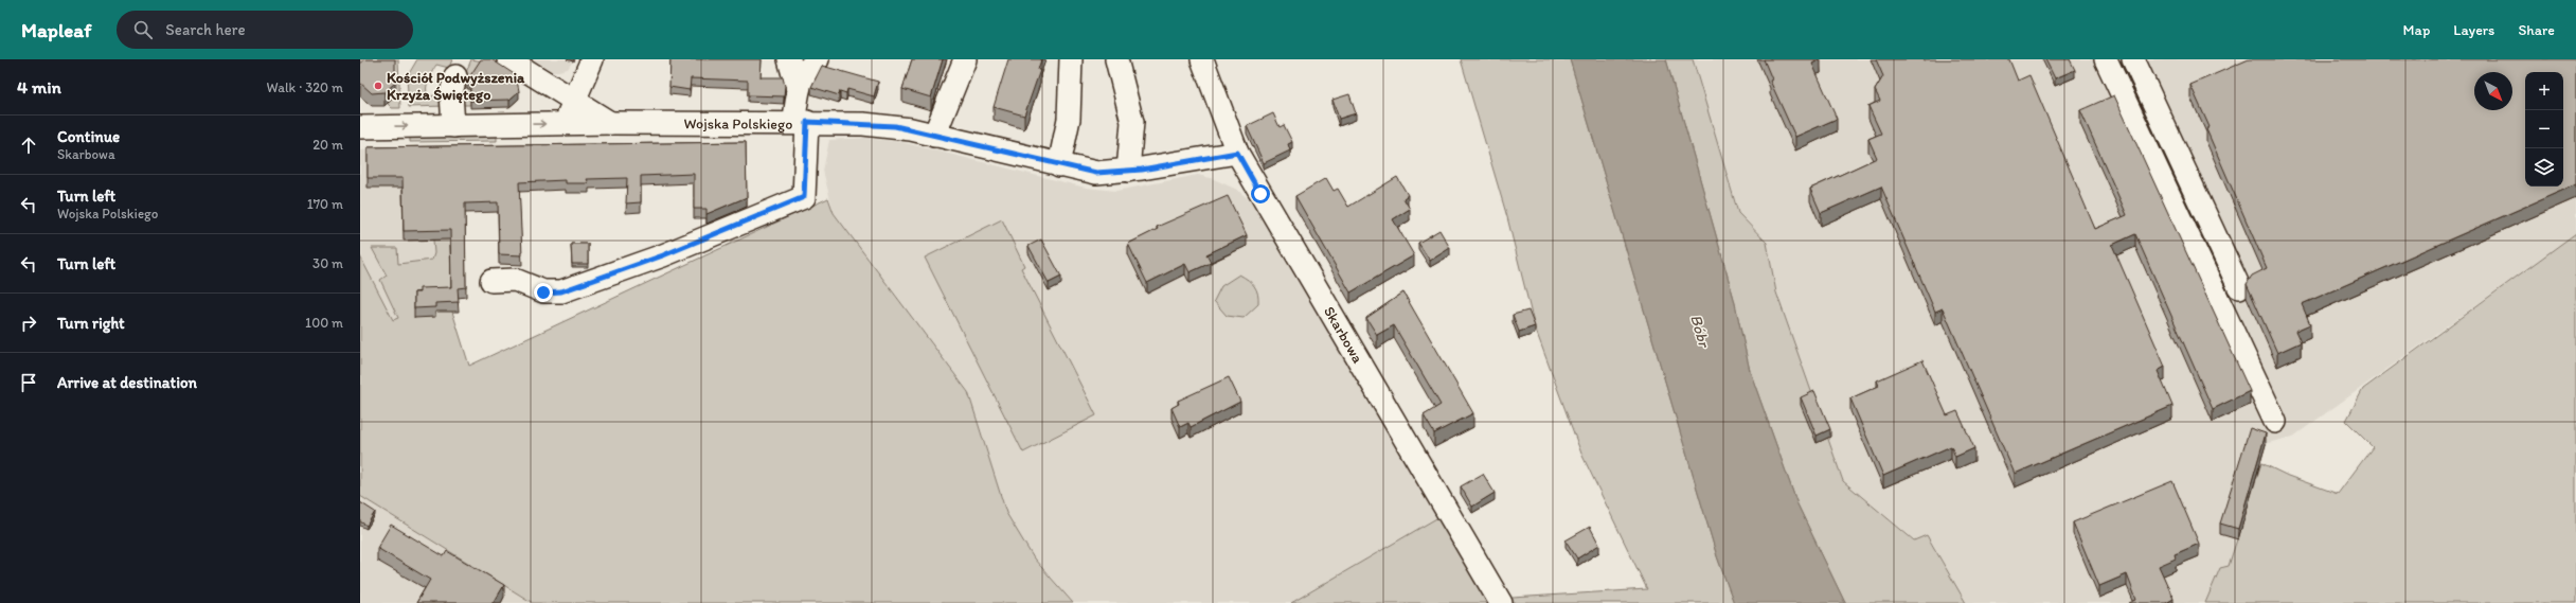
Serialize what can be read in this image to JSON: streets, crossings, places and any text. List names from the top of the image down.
{
  "streets": {
    "street": ["Wojska Polskiego", "Skarbowa"]
  },
  "crossings": [
    ["Wojska Polskiego", "Skarbowa"]
  ],
  "water": ["Bóbr"],
  "places": ["Kościół Podwyższenia Krzyża Świętego"],
  "north": "bottom right",
  "page": {
    "header": "Mapleaf",
    "search": "Search here",
    "nav": ["Map", "Layers", "Share"],
    "heading": ["4 min", "Walk · 320 m"],
    "map_buttons": ["+", "−"],
    "list": [
      ["Continue", "Skarbowa", "20 m"],
      ["Turn left", "Wojska Polskiego", "170 m"],
      ["Turn left", "30 m"],
      ["Turn right", "100 m"],
      "Arrive at destination"
    ]
  }
}
